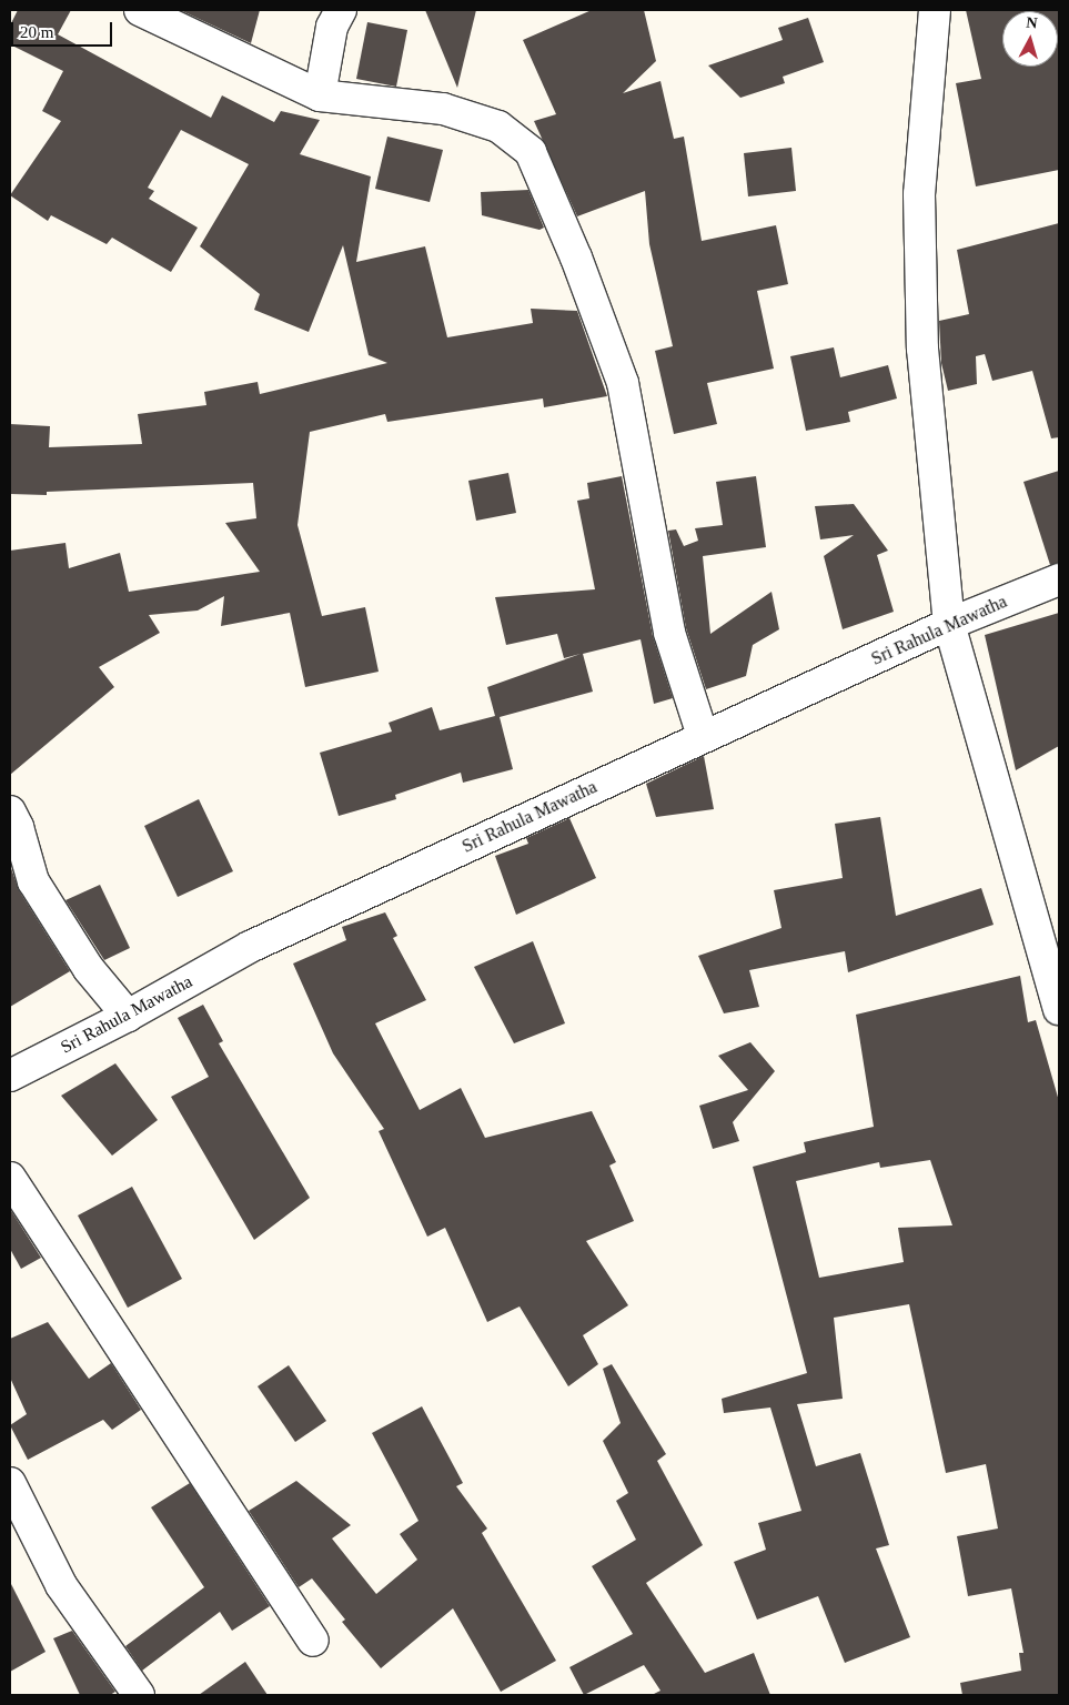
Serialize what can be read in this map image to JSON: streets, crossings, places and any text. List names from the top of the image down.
{
  "streets": {
    "street": ["Sri Rahula Mawatha"]
  },
  "scale_bar": "20 m",
  "north": "top"
}
